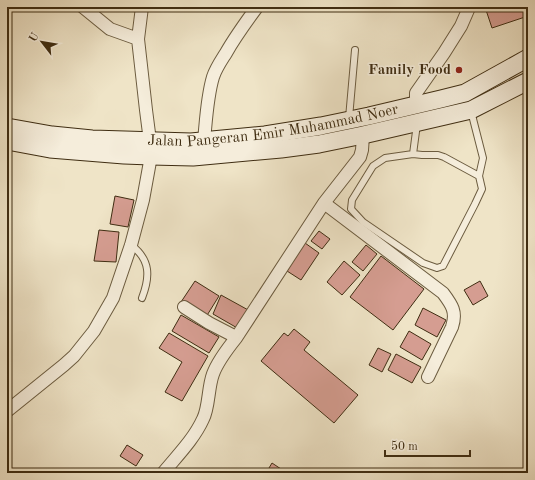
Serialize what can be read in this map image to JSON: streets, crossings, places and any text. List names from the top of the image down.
{
  "streets": {
    "main road": ["Jalan Pangeran Emir Muhammad Noer"]
  },
  "places": ["Family Food"],
  "scale_bar": "50 m",
  "north": "top left"
}
